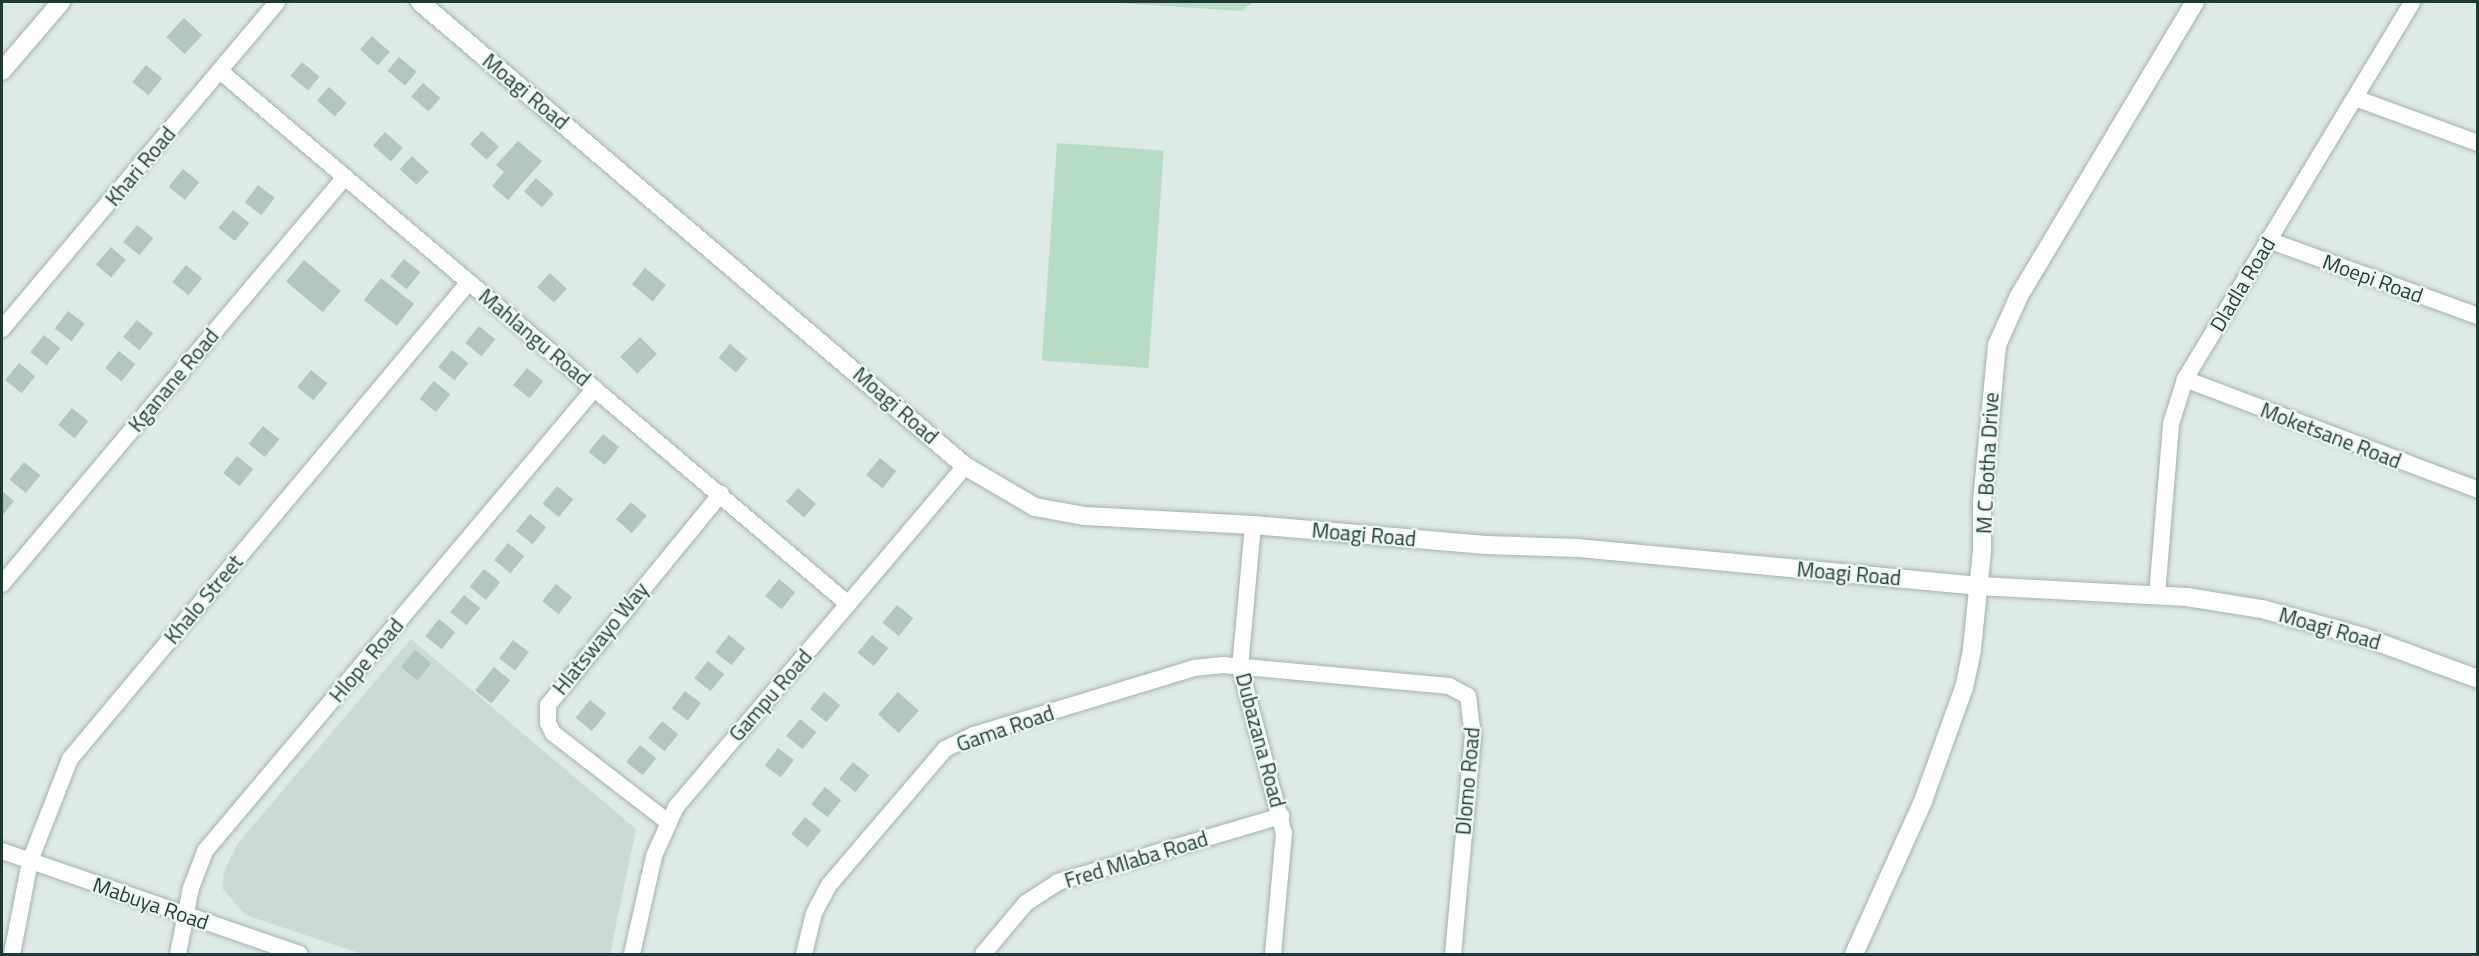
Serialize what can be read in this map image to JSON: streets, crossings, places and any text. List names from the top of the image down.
{
  "streets": {
    "street": [
      "Moagi Road",
      "Khari Road",
      "Moepi Road",
      "Dladla Road",
      "Mahlangu Road",
      "Kganane Road",
      "Moketsane Road",
      "M C Botha Drive",
      "Khalo Street",
      "Hlatswayo Way",
      "Hlope Road",
      "Gampu Road",
      "Gama Road",
      "Dubazana Road",
      "Dlomo Road",
      "Fred Mlaba Road",
      "Mabuya Road"
    ]
  },
  "crossings": [
    ["Moagi Road", "Dladla Road"],
    ["Moagi Road", "M C Botha Drive"],
    ["Moagi Road", "Gampu Road"],
    ["Moagi Road", "Dubazana Road"],
    ["Khari Road", "Mahlangu Road"],
    ["Moepi Road", "Dladla Road"],
    ["Dladla Road", "Moketsane Road"],
    ["Mahlangu Road", "Kganane Road"],
    ["Mahlangu Road", "Khalo Street"],
    ["Mahlangu Road", "Hlatswayo Way"],
    ["Mahlangu Road", "Hlope Road"],
    ["Mahlangu Road", "Gampu Road"],
    ["Khalo Street", "Mabuya Road"],
    ["Hlatswayo Way", "Gampu Road"],
    ["Hlope Road", "Mabuya Road"],
    ["Gama Road", "Dubazana Road"],
    ["Gama Road", "Dlomo Road"],
    ["Dubazana Road", "Dlomo Road"],
    ["Dubazana Road", "Fred Mlaba Road"]
  ]
}
